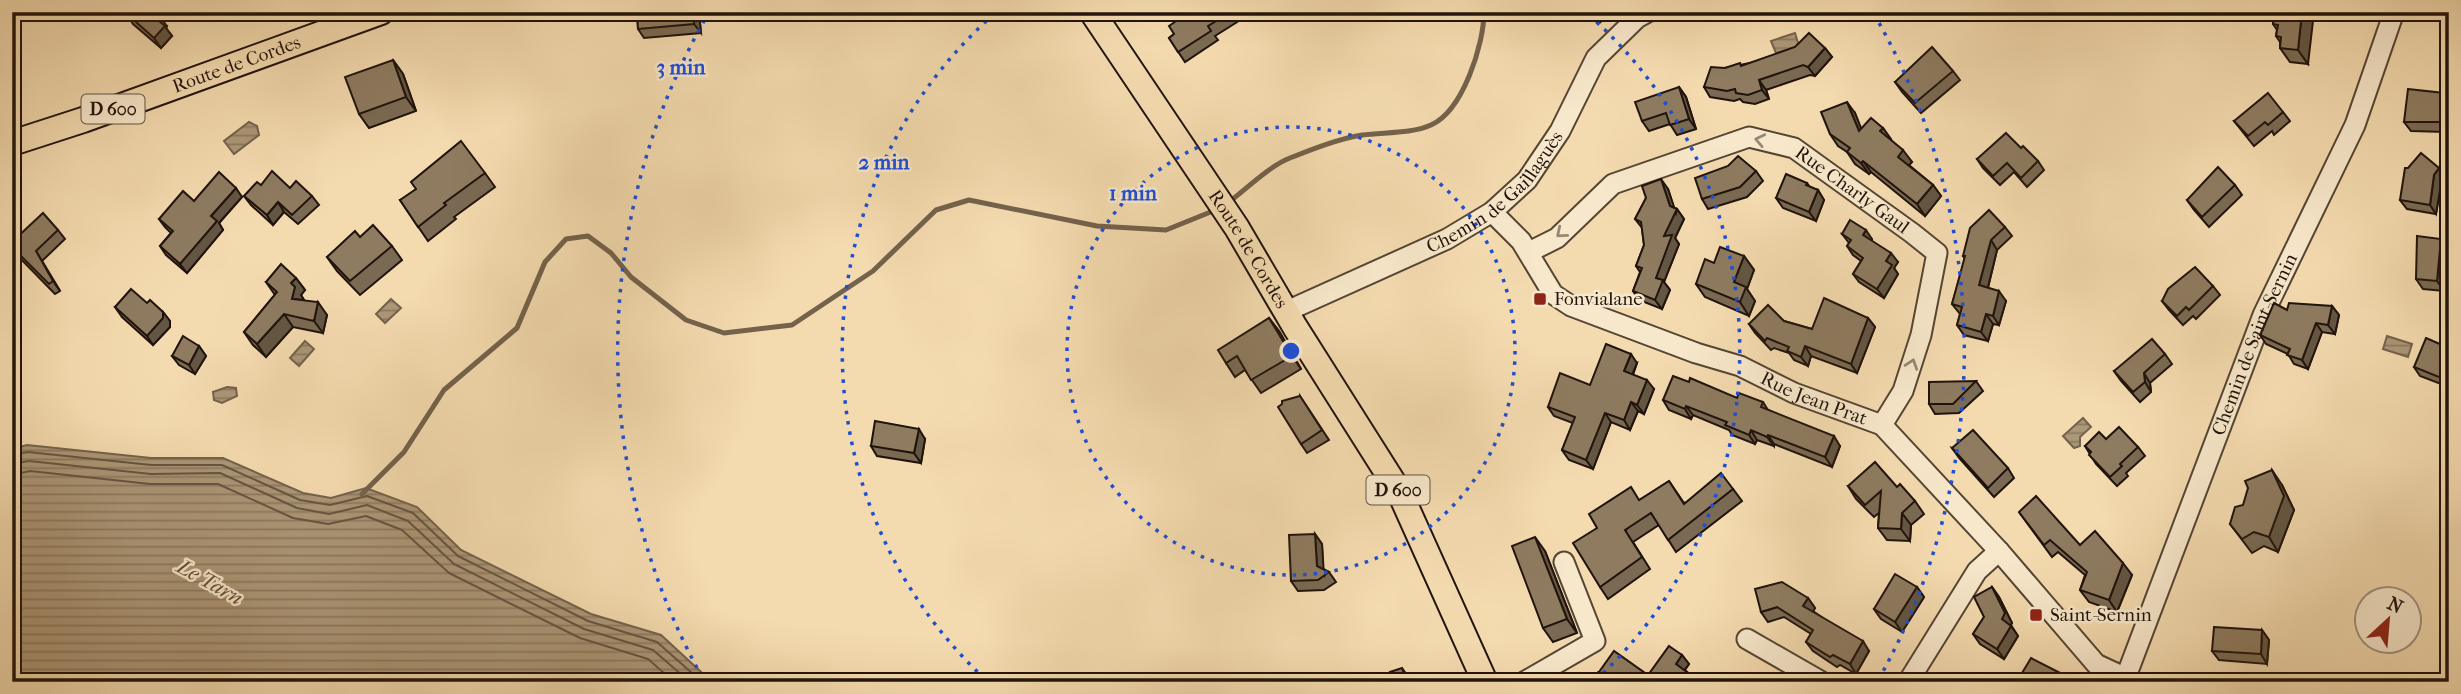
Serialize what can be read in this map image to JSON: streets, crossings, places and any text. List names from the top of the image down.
{
  "streets": {
    "main road": ["Route de Cordes", "D 600"],
    "street": [
      "Chemin de Gaillaguès",
      "Rue Charly Gaul",
      "Chemin de Saint-Sernin",
      "Rue Jean Prat"
    ]
  },
  "crossings": [
    ["Route de Cordes", "Chemin de Gaillaguès"],
    ["Chemin de Gaillaguès", "Rue Jean Prat"],
    ["Rue Charly Gaul", "Rue Jean Prat"],
    ["Chemin de Saint-Sernin", "Rue Jean Prat"]
  ],
  "water": ["Le Tarn"],
  "places": {
    "transit": ["Fonvialane", "Saint-Sernin"]
  },
  "north": "top right",
  "rings": ["3 min", "2 min", "1 min"]
}
